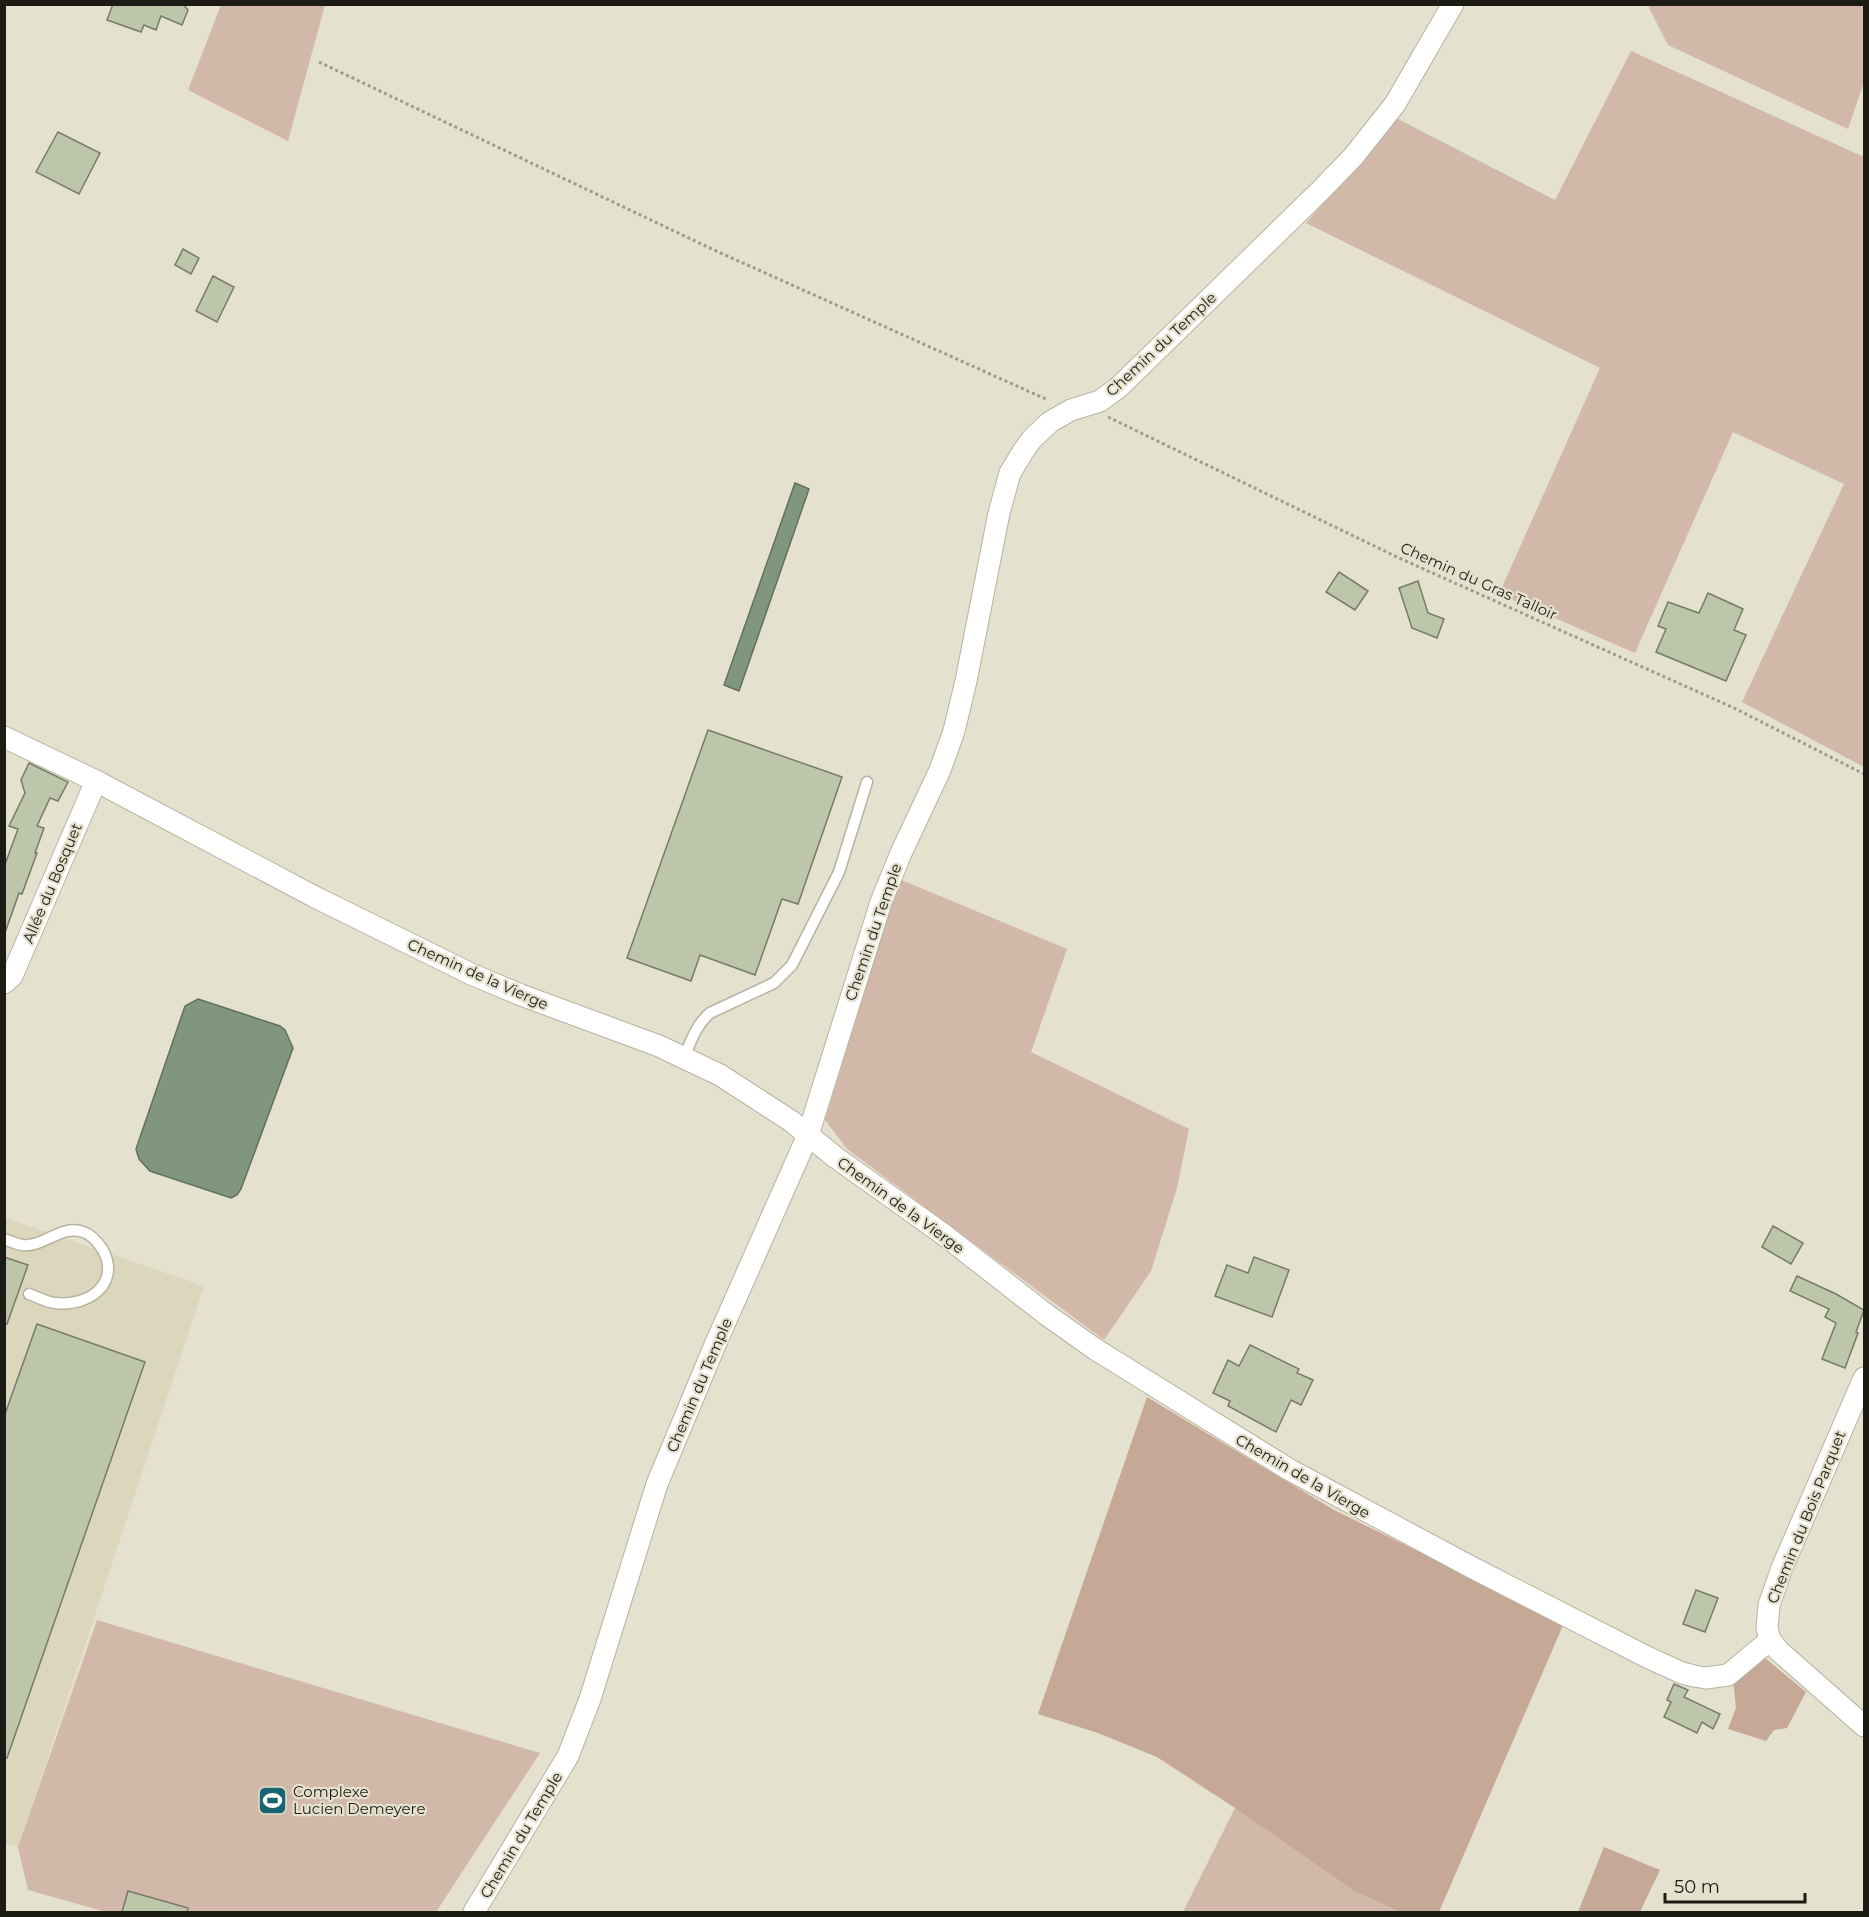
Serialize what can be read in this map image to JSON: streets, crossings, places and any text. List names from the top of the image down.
{
  "streets": {
    "street": [
      "Chemin du Temple",
      "Allée du Bosquet",
      "Chemin de la Vierge",
      "Chemin du Bois Parquet"
    ],
    "path": ["Chemin du Gras Talloir"]
  },
  "crossings": [
    ["Chemin du Temple", "Chemin du Gras Talloir"],
    ["Chemin du Temple", "Chemin de la Vierge"],
    ["Allée du Bosquet", "Chemin de la Vierge"],
    ["Chemin de la Vierge", "Chemin du Bois Parquet"]
  ],
  "places": {
    "sports": ["Complexe Lucien Demeyere"]
  },
  "scale_bar": "50 m"
}
